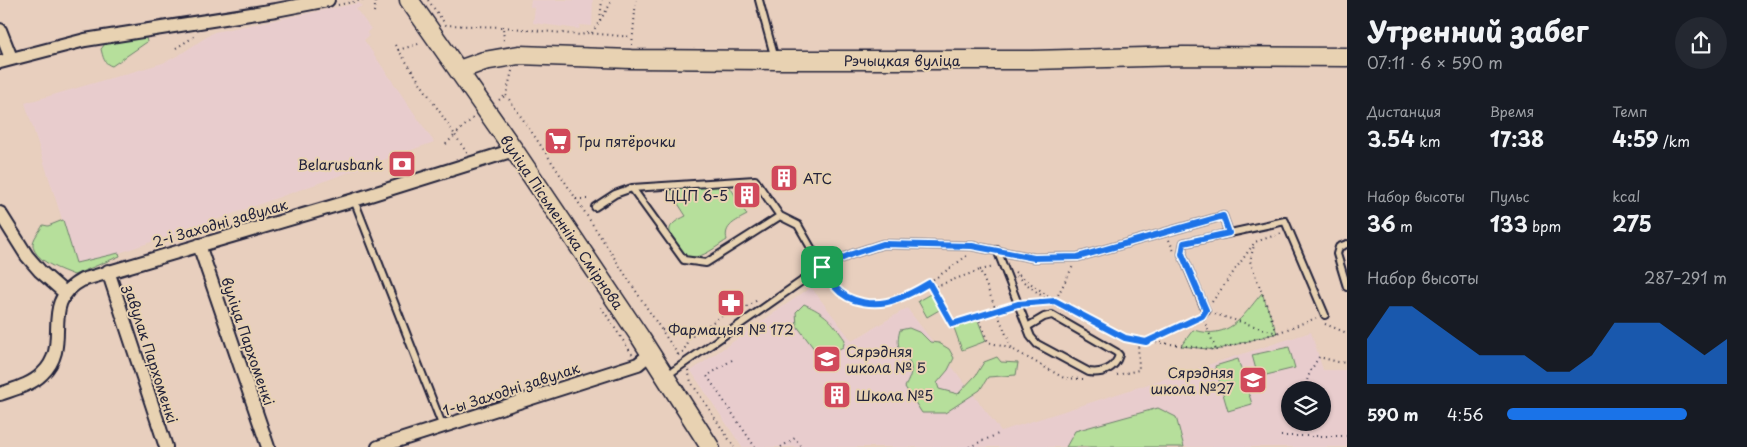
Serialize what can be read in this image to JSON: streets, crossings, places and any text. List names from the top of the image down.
{
  "streets": {
    "main road": ["Рэчыцкая вуліца", "вуліца Пісьменніка Смірнова"],
    "street": [
      "2-і Заходні завулак",
      "вуліца Пархоменкі",
      "завулак Пархоменкі",
      "1-ы Заходні завулак"
    ]
  },
  "crossings": [
    ["Рэчыцкая вуліца", "вуліца Пісьменніка Смірнова"],
    ["вуліца Пісьменніка Смірнова", "2-і Заходні завулак"],
    ["вуліца Пісьменніка Смірнова", "1-ы Заходні завулак"],
    ["2-і Заходні завулак", "вуліца Пархоменкі"],
    ["2-і Заходні завулак", "завулак Пархоменкі"]
  ],
  "places": {
    "supermarket": ["Три пятёрочки"],
    "bank": ["Belarusbank"],
    "building": ["АТС", "ЦЦП 6-5", "Школа №5"],
    "pharmacy": ["Фармацыя № 172"],
    "school or university": ["Сярэдняя школа № 5", "Сярэдняя школа №27"]
  },
  "page": {
    "heading": ["Утренний забег", "07:11 · 6 × 590 m"],
    "stats": [
      ["Дистанция", "3.54 km"],
      ["Время", "17:38"],
      ["Темп", "4:59 /km"],
      ["Набор высоты", "36 m"],
      ["Пульс", "133 bpm"],
      ["kcal", "275"]
    ],
    "chart": ["Набор высоты", "287–291 m"],
    "list": [
      {
        "name": "590 m",
        "note": "4:56"
      }
    ]
  }
}
